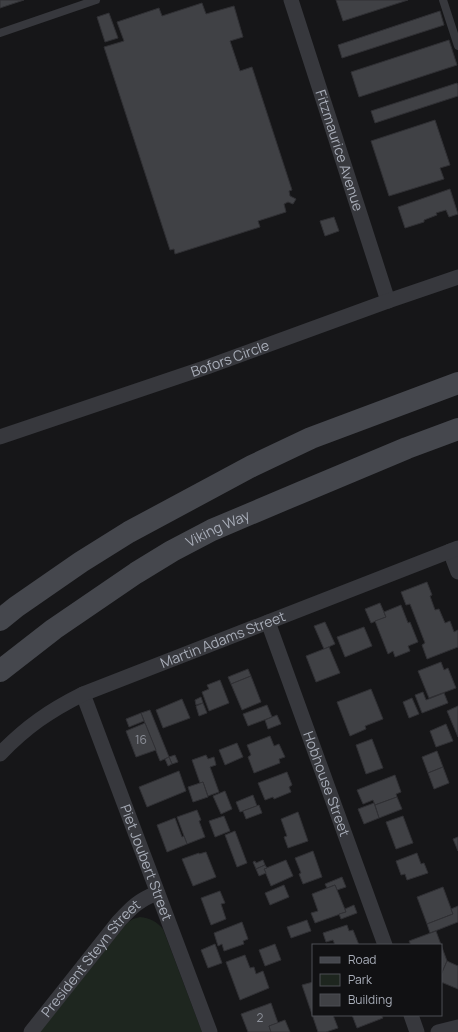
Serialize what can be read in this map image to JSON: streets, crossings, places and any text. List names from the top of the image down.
{
  "streets": {
    "main road": ["Viking Way"],
    "street": [
      "Fitzmaurice Avenue",
      "Bofors Circle",
      "Martin Adams Street",
      "Hobhouse Street",
      "Piet Joubert Street",
      "President Steyn Street"
    ]
  },
  "crossings": [
    ["Fitzmaurice Avenue", "Bofors Circle"],
    ["Martin Adams Street", "Hobhouse Street"],
    ["Martin Adams Street", "Piet Joubert Street"],
    ["Piet Joubert Street", "President Steyn Street"]
  ],
  "house_numbers": ["16", "2"],
  "legend": ["Road", "Park", "Building"]
}
